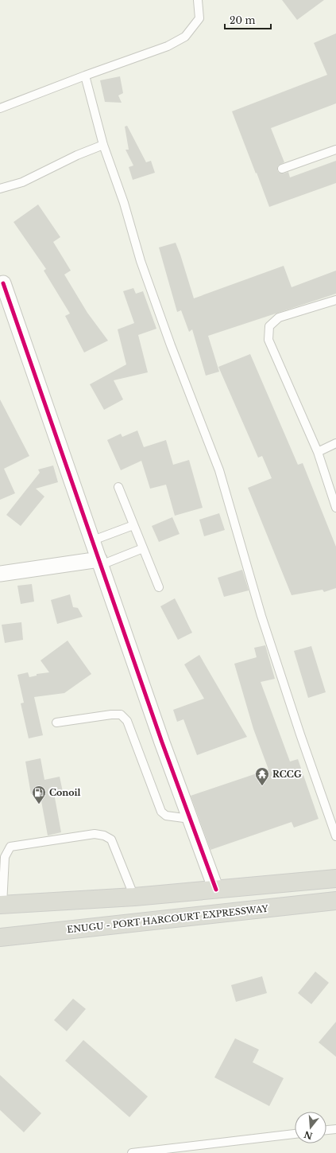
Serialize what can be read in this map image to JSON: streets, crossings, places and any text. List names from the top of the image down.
{
  "streets": {
    "highway": ["ENUGU - PORT HARCOURT EXPRESSWAY"]
  },
  "places": {
    "temple": ["RCCG"],
    "fuel station": ["Conoil"]
  },
  "scale_bar": "20 m",
  "north": "bottom"
}
